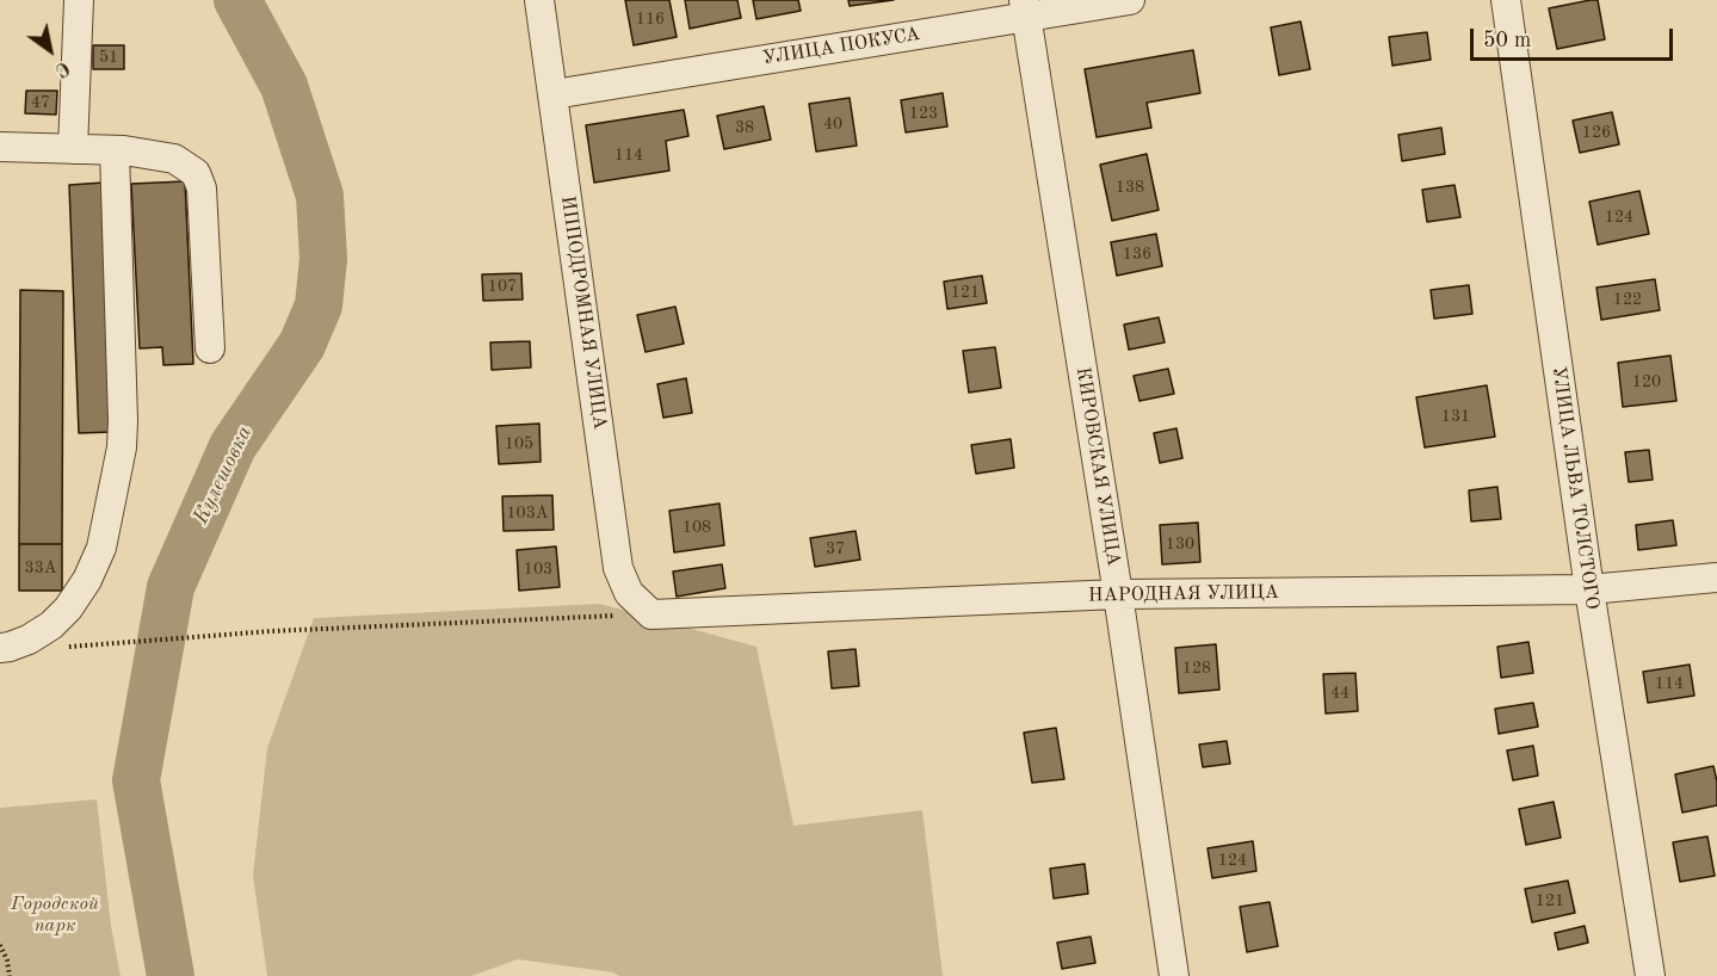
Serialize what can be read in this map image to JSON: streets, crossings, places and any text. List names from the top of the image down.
{
  "streets": {
    "street": [
      "УЛИЦА ПОКУСА",
      "ИППОДРОМНАЯ УЛИЦА",
      "КИРОВСКАЯ УЛИЦА",
      "УЛИЦА ЛЬВА ТОЛСТОГО",
      "НАРОДНАЯ УЛИЦА"
    ]
  },
  "crossings": [
    ["УЛИЦА ПОКУСА", "ИППОДРОМНАЯ УЛИЦА"],
    ["УЛИЦА ПОКУСА", "КИРОВСКАЯ УЛИЦА"],
    ["ИППОДРОМНАЯ УЛИЦА", "НАРОДНАЯ УЛИЦА"],
    ["КИРОВСКАЯ УЛИЦА", "НАРОДНАЯ УЛИЦА"],
    ["УЛИЦА ЛЬВА ТОЛСТОГО", "НАРОДНАЯ УЛИЦА"]
  ],
  "water": ["Кулешовка"],
  "parks": ["Городской парк"],
  "house_numbers": [
    "116",
    "51",
    "47",
    "123",
    "40",
    "38",
    "126",
    "114",
    "138",
    "124",
    "136",
    "107",
    "121",
    "122",
    "120",
    "131",
    "105",
    "103А",
    "108",
    "130",
    "37",
    "33А",
    "103",
    "128",
    "114",
    "44",
    "124",
    "121"
  ],
  "scale_bar": "50 m",
  "north": "bottom right"
}
